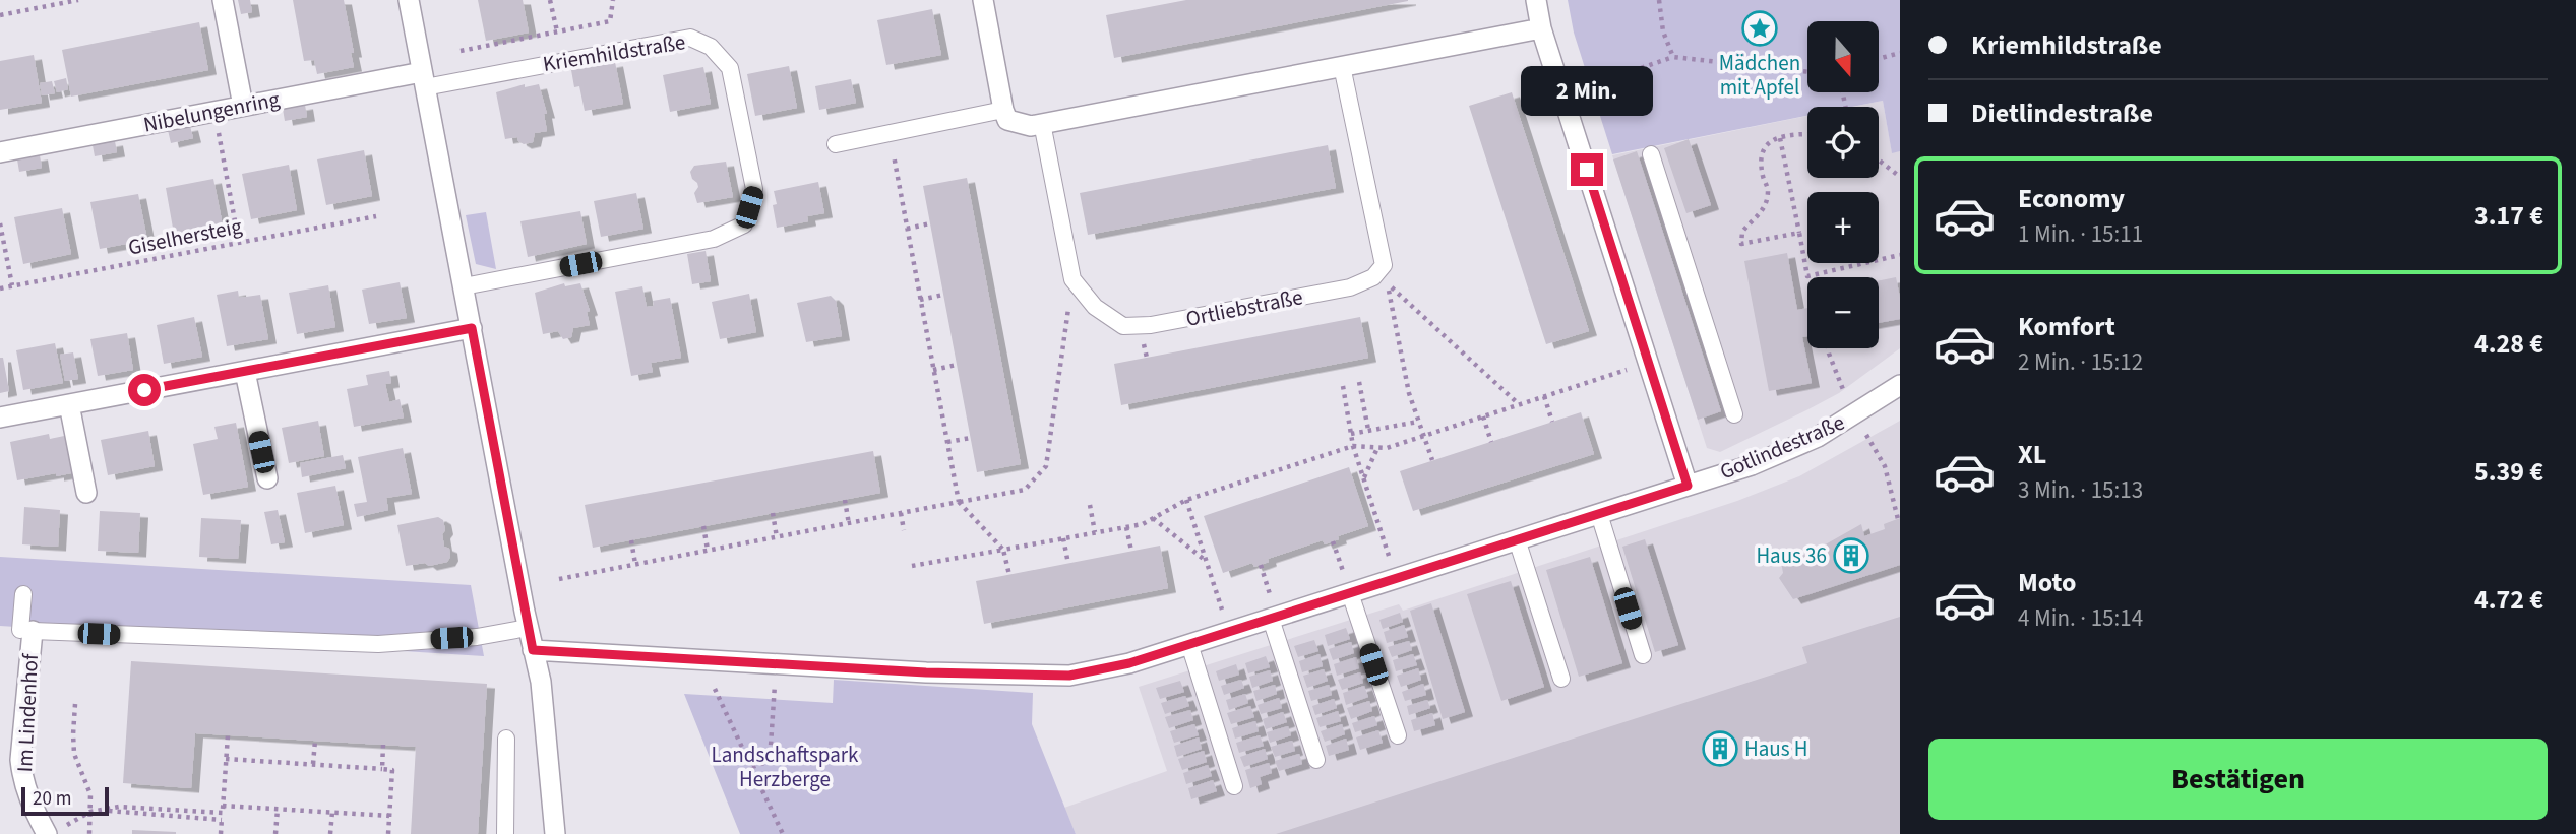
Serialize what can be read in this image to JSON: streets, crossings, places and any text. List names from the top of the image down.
{
  "streets": {
    "street": ["Nibelungenring", "Gotlindestraße", "Im Lindenhof"],
    "lane": ["Kriemhildstraße", "Ortliebstraße"],
    "path": ["Giselhersteig"]
  },
  "crossings": [
    ["Kriemhildstraße", "Nibelungenring"]
  ],
  "parks": ["Landschaftspark Herzberge"],
  "places": {
    "place": ["Mädchen mit Apfel"],
    "building": ["Haus 36", "Haus H"]
  },
  "scale_bar": "20 m",
  "north": "bottom",
  "page": {
    "banner": ["Kriemhildstraße", "Dietlindestraße"],
    "map_buttons": ["+", "−"],
    "bubble": "2 Min.",
    "list": [
      {
        "name": "Economy",
        "note": "1 Min. · 15:11",
        "value": "3.17 €"
      },
      {
        "name": "Komfort",
        "note": "2 Min. · 15:12",
        "value": "4.28 €"
      },
      {
        "name": "XL",
        "note": "3 Min. · 15:13",
        "value": "5.39 €"
      },
      {
        "name": "Moto",
        "note": "4 Min. · 15:14",
        "value": "4.72 €"
      }
    ],
    "buttons": "Bestätigen",
    "scale": "20 m"
  }
}
